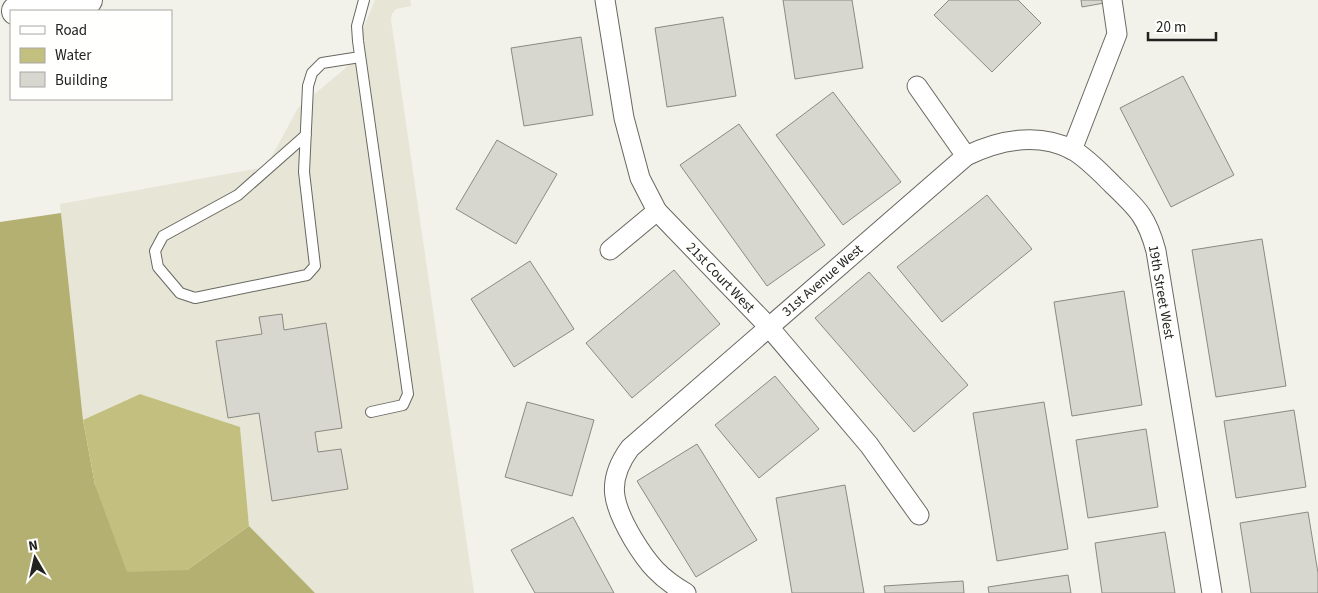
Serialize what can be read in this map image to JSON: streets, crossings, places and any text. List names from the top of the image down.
{
  "streets": {
    "street": ["21st Court West", "31st Avenue West", "19th Street West"]
  },
  "crossings": [
    ["21st Court West", "31st Avenue West"],
    ["31st Avenue West", "19th Street West"]
  ],
  "legend": ["Road", "Water", "Building"],
  "scale_bar": "20 m",
  "north": "top"
}
